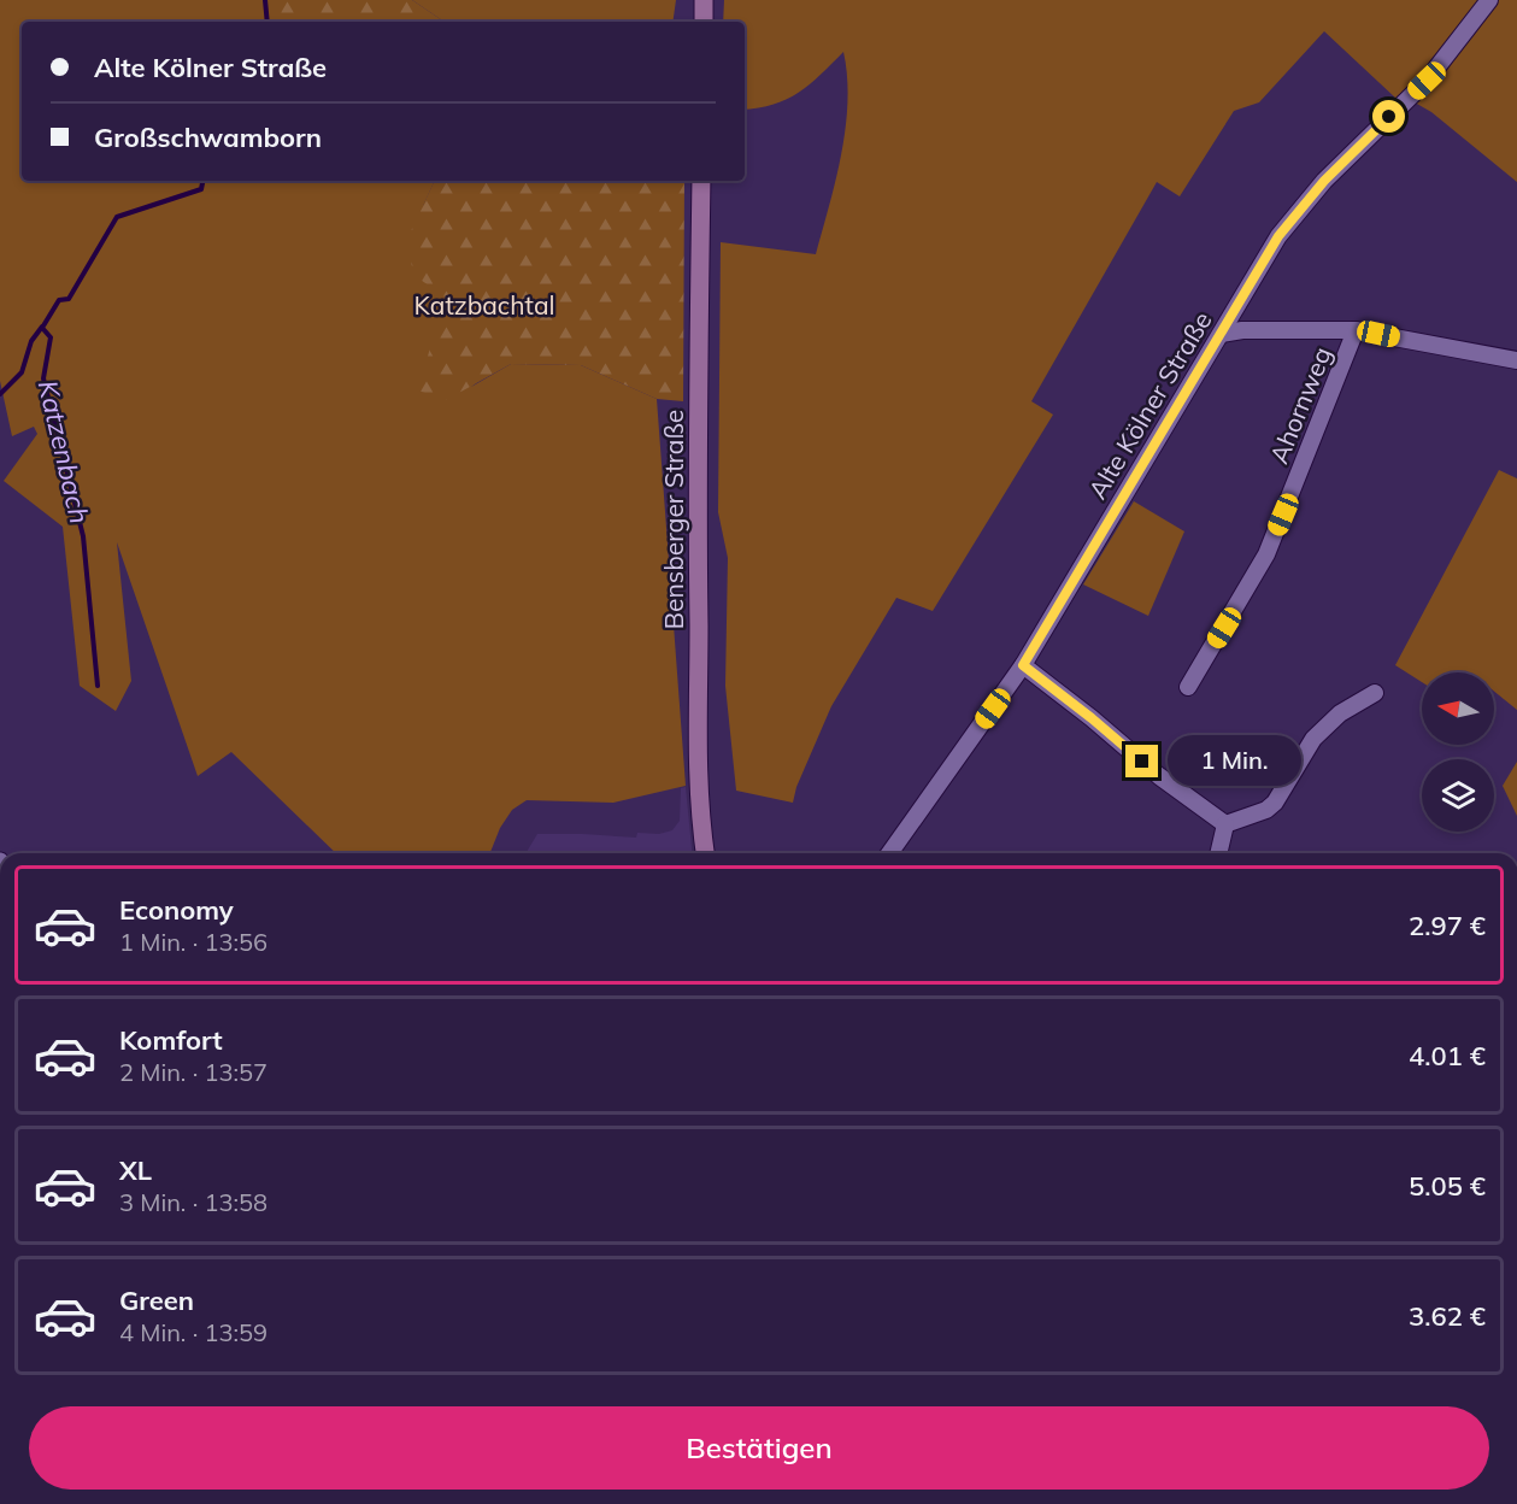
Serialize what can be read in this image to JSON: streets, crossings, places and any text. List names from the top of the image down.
{
  "streets": {
    "main road": ["Bensberger Straße"],
    "street": ["Alte Kölner Straße", "Ahornweg"]
  },
  "water": ["Katzenbach"],
  "parks": ["Katzbachtal"],
  "north": "left",
  "page": {
    "banner": ["Alte Kölner Straße", "Großschwamborn"],
    "bubble": "1 Min.",
    "list": [
      {
        "name": "Economy",
        "note": "1 Min. · 13:56",
        "value": "2.97 €"
      },
      {
        "name": "Komfort",
        "note": "2 Min. · 13:57",
        "value": "4.01 €"
      },
      {
        "name": "XL",
        "note": "3 Min. · 13:58",
        "value": "5.05 €"
      },
      {
        "name": "Green",
        "note": "4 Min. · 13:59",
        "value": "3.62 €"
      }
    ],
    "buttons": "Bestätigen"
  }
}
